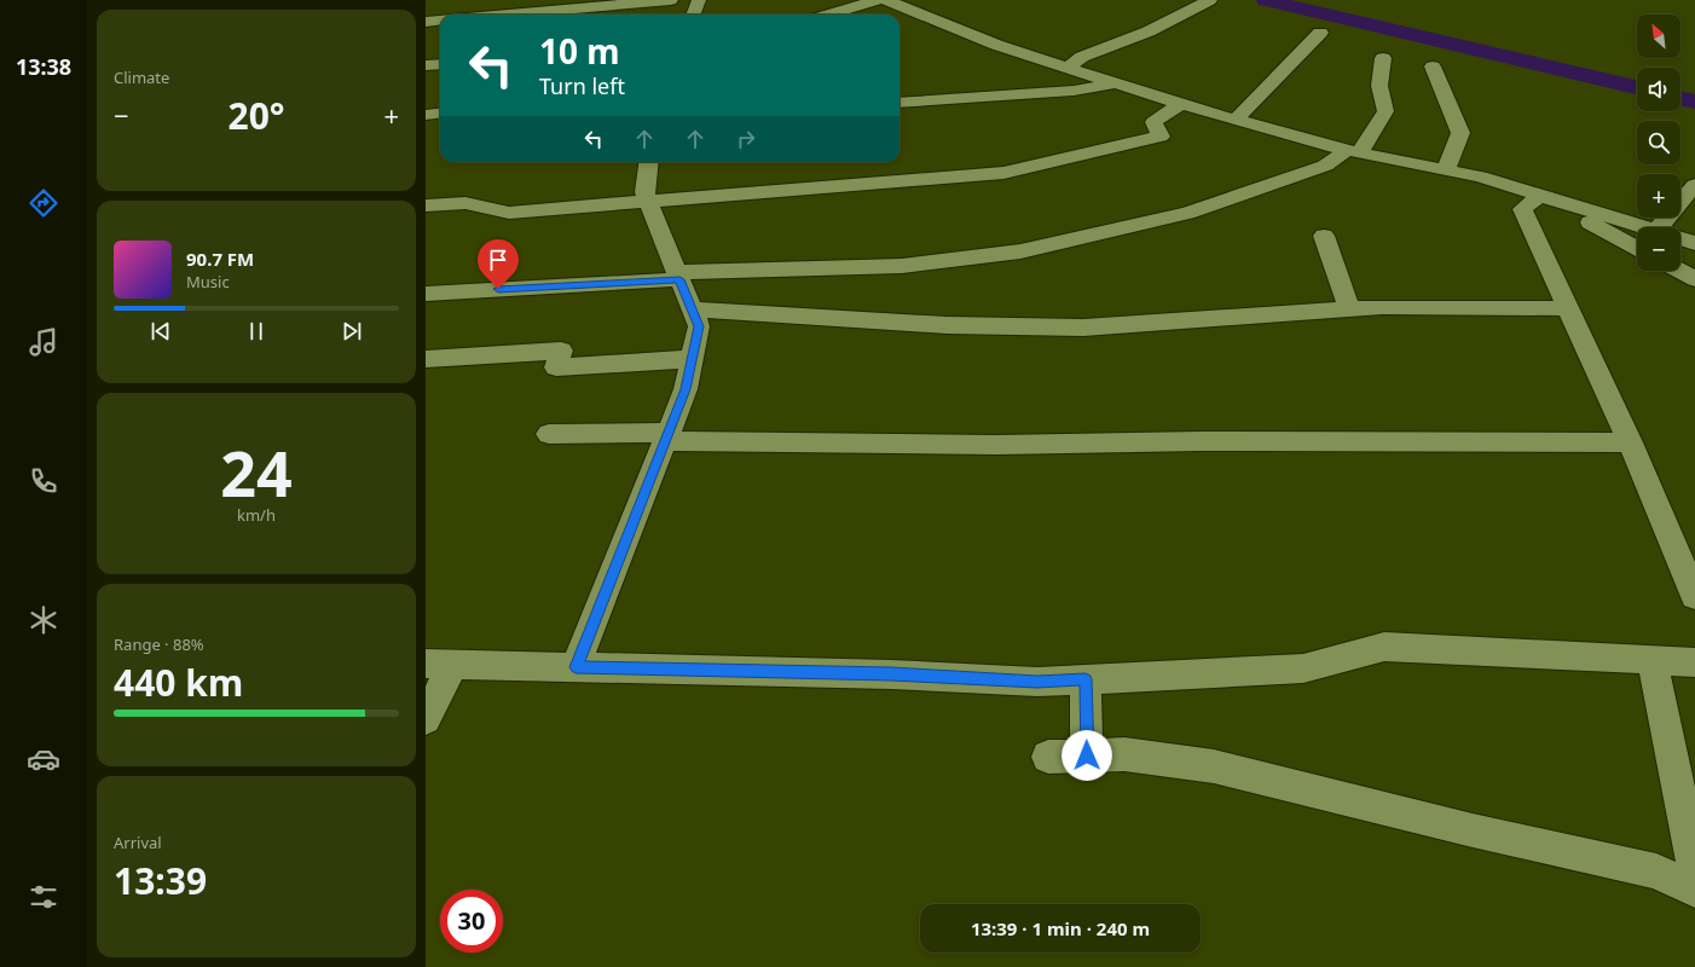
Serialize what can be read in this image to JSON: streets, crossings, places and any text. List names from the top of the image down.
{
  "north": "top left",
  "page": {
    "tabs": "13:38",
    "tile": [
      "Climate",
      ["24", "km/h"],
      ["Range · 88%", "440 km"],
      ["Arrival", "13:39"]
    ],
    "map_buttons": ["+", "−"],
    "turn": ["10 m", "Turn left"],
    "heat": ["−", "20°", "+"],
    "song": ["90.7 FM", "Music"],
    "limit": "30",
    "trip": "13:39 · 1 min · 240 m"
  }
}
